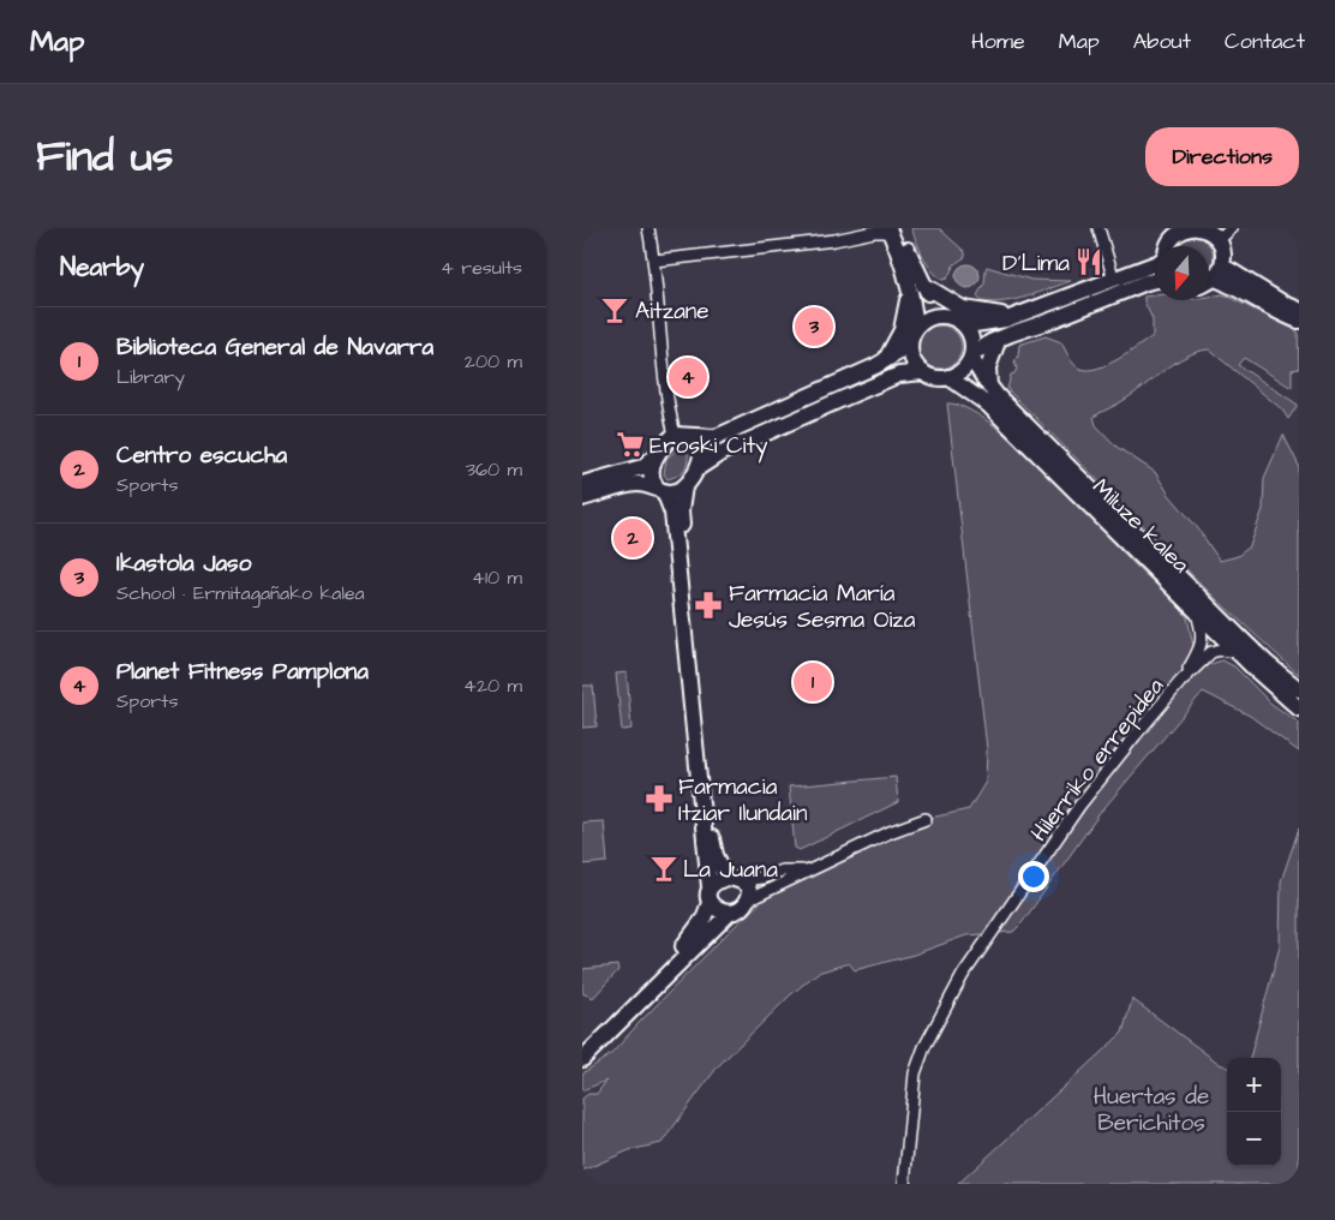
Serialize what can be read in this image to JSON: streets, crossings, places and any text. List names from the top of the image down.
{
  "streets": {
    "street": ["Miluze kalea", "Hilerriko errepidea"]
  },
  "crossings": [
    ["Miluze kalea", "Hilerriko errepidea"]
  ],
  "parks": ["Huertas de Berichitos"],
  "places": {
    "restaurant": ["D'Lima"],
    "bar": ["Aitzane", "La Juana"],
    "supermarket": ["Eroski City"],
    "pharmacy": ["Farmacia María Jesús Sesma Oiza", "Farmacia Itziar Ilundain"]
  },
  "north": "bottom",
  "page": {
    "header": "Map",
    "nav": [
      "Home",
      "Map",
      "About",
      "Contact"
    ],
    "title": "Find us",
    "buttons": "Directions",
    "heading": ["Nearby", "4 results"],
    "pins": [
      "3",
      "4",
      "2",
      "1"
    ],
    "list": [
      {
        "mark": "1",
        "name": "Biblioteca General de Navarra",
        "note": "Library",
        "value": "200 m"
      },
      {
        "mark": "2",
        "name": "Centro escucha",
        "note": "Sports",
        "value": "360 m"
      },
      {
        "mark": "3",
        "name": "Ikastola Jaso",
        "note": "School · Ermitagañako kalea",
        "value": "410 m"
      },
      {
        "mark": "4",
        "name": "Planet Fitness Pamplona",
        "note": "Sports",
        "value": "420 m"
      }
    ],
    "map_buttons": ["+", "−"]
  }
}
